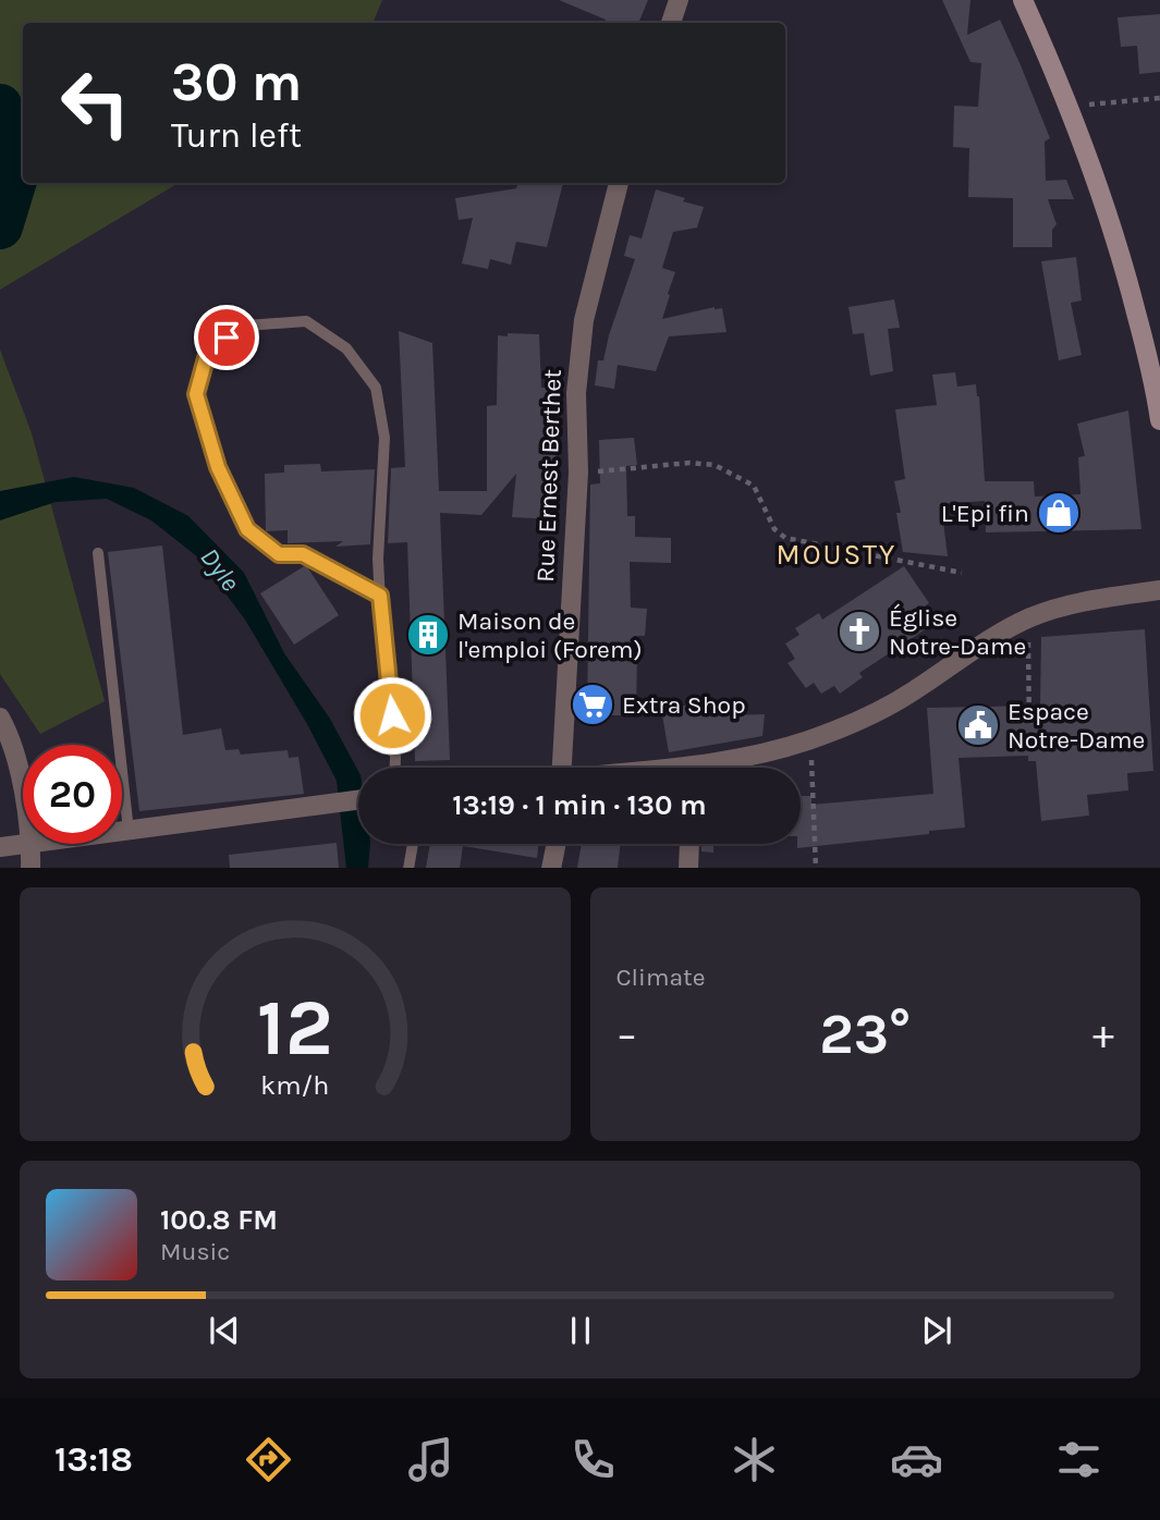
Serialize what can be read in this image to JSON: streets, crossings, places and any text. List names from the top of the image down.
{
  "streets": {
    "street": ["Rue Ernest Berthet"]
  },
  "districts": ["MOUSTY"],
  "water": ["Dyle"],
  "places": {
    "shop": ["L'Epi fin"],
    "church": ["Église Notre-Dame"],
    "building": ["Maison de l'emploi (Forem)"],
    "supermarket": ["Extra Shop"],
    "public building": ["Espace Notre-Dame"]
  },
  "page": {
    "turn": ["30 m", "Turn left"],
    "limit": "20",
    "trip": "13:19 · 1 min · 130 m",
    "tile": "Climate",
    "heat": ["−", "23°", "+"],
    "song": ["100.8 FM", "Music"],
    "tabs": "13:18",
    "gauge": ["12", "km/h"]
  }
}
